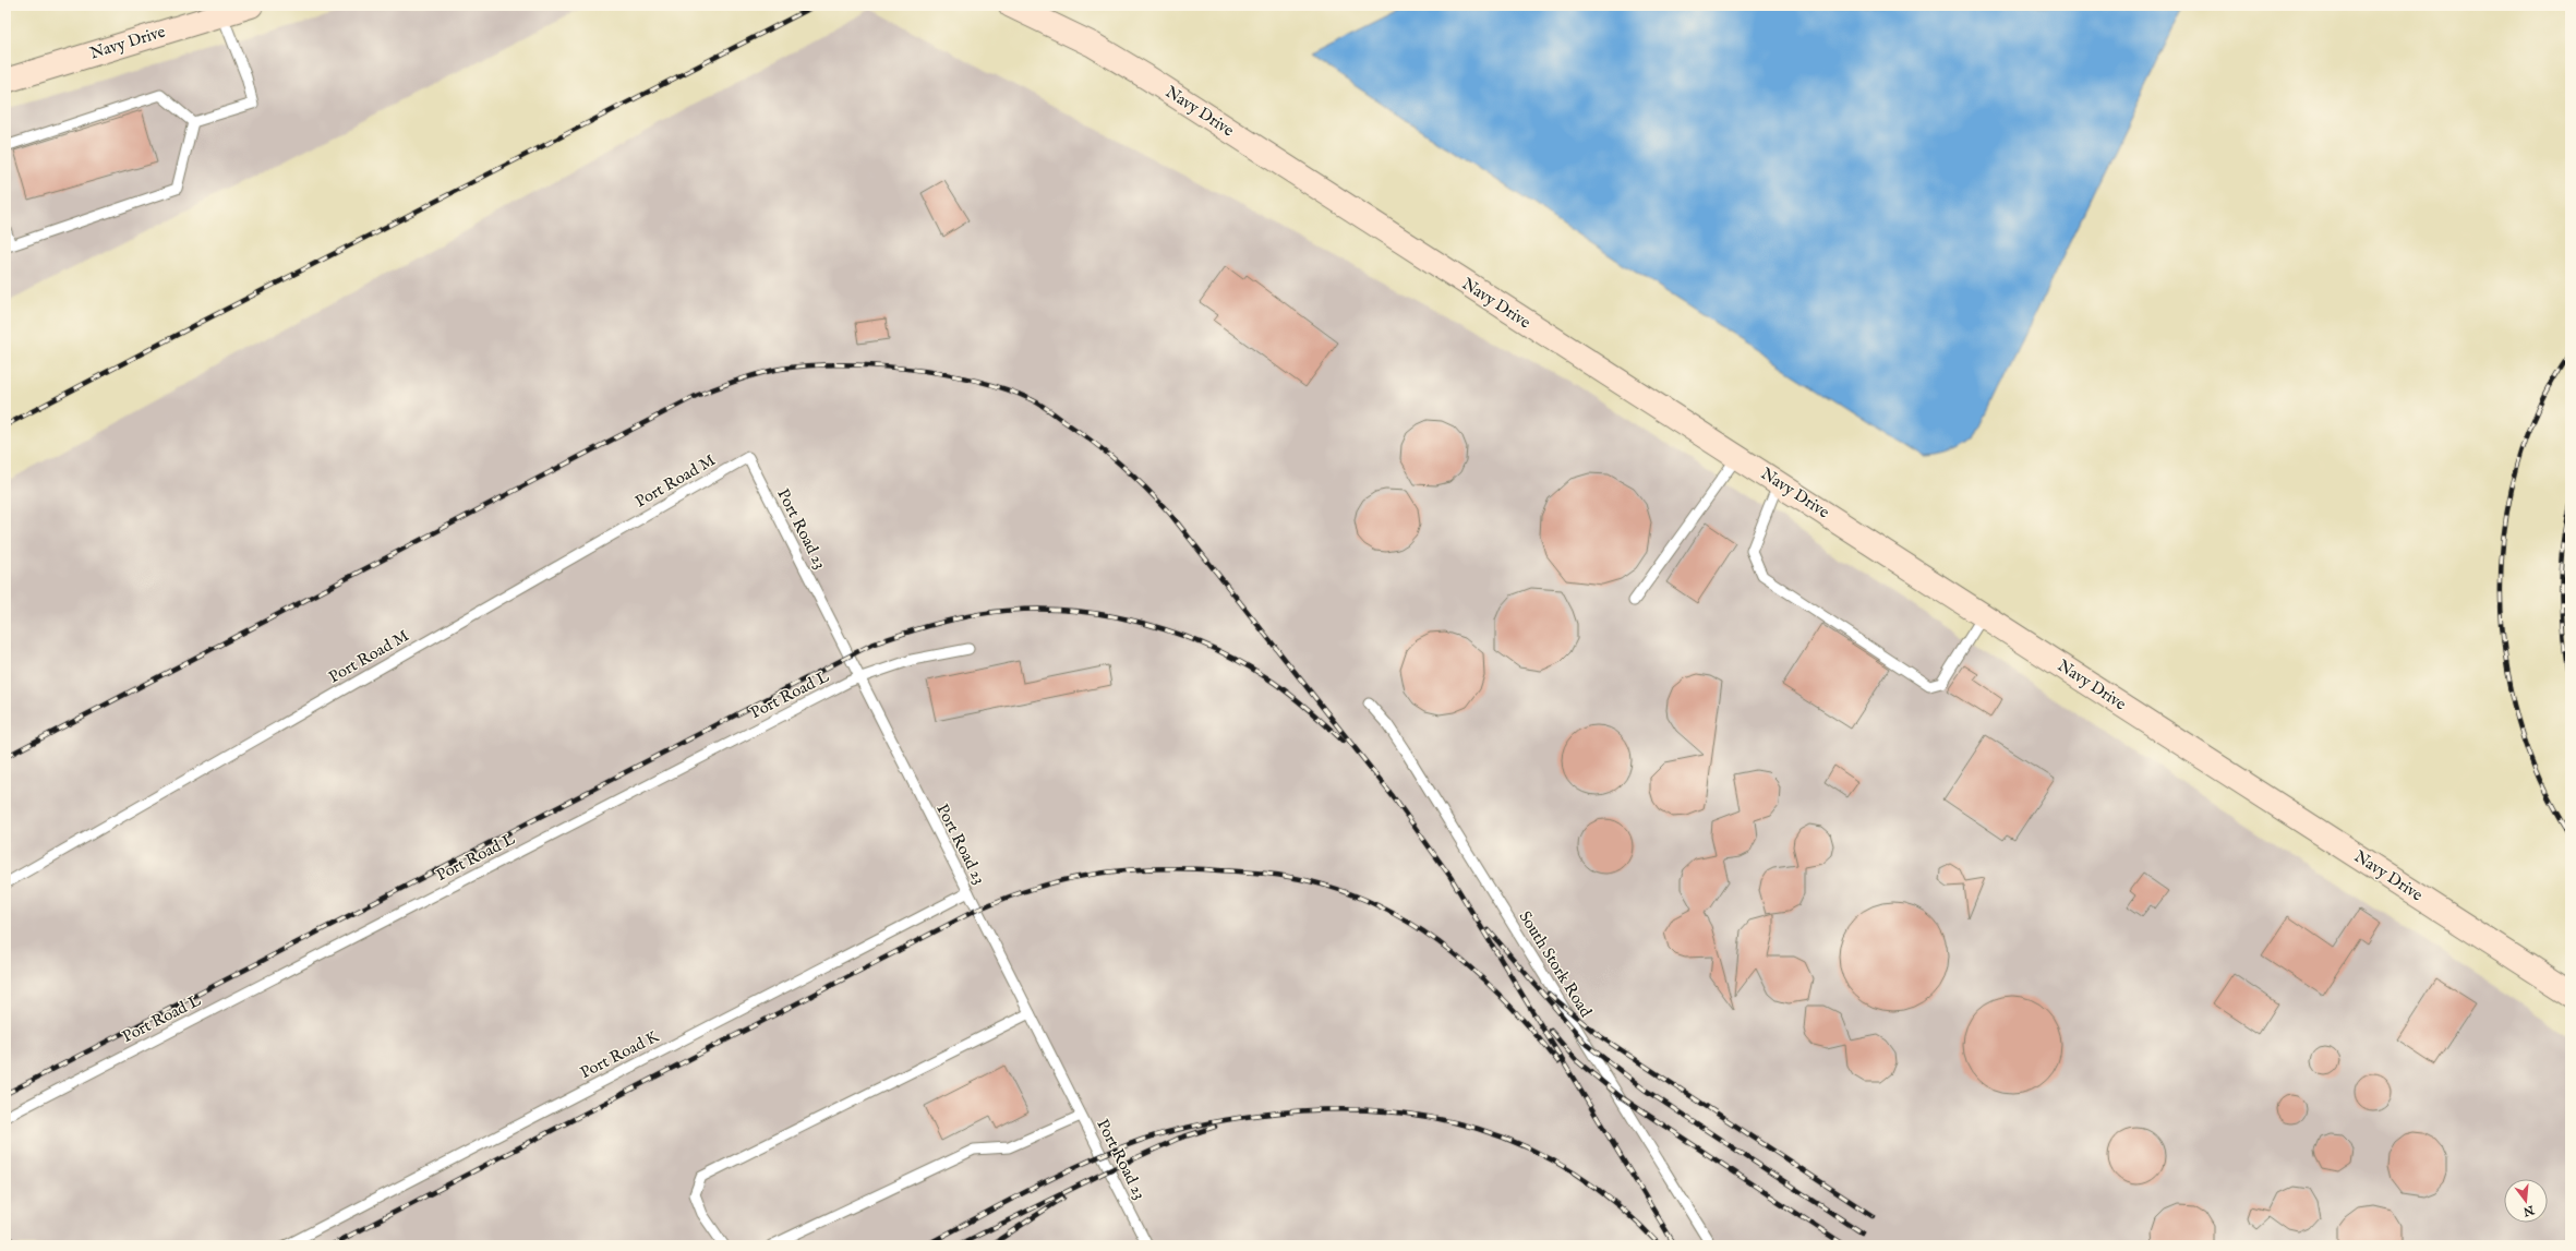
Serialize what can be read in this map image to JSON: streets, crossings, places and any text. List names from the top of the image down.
{
  "streets": {
    "street": ["Navy Drive"],
    "lane": [
      "Port Road M",
      "Port Road 23",
      "Port Road L",
      "South Stork Road",
      "Port Road K"
    ]
  },
  "crossings": [
    ["Port Road M", "Port Road 23"],
    ["Port Road 23", "Port Road L"],
    ["Port Road 23", "Port Road K"]
  ],
  "north": "bottom"
}
